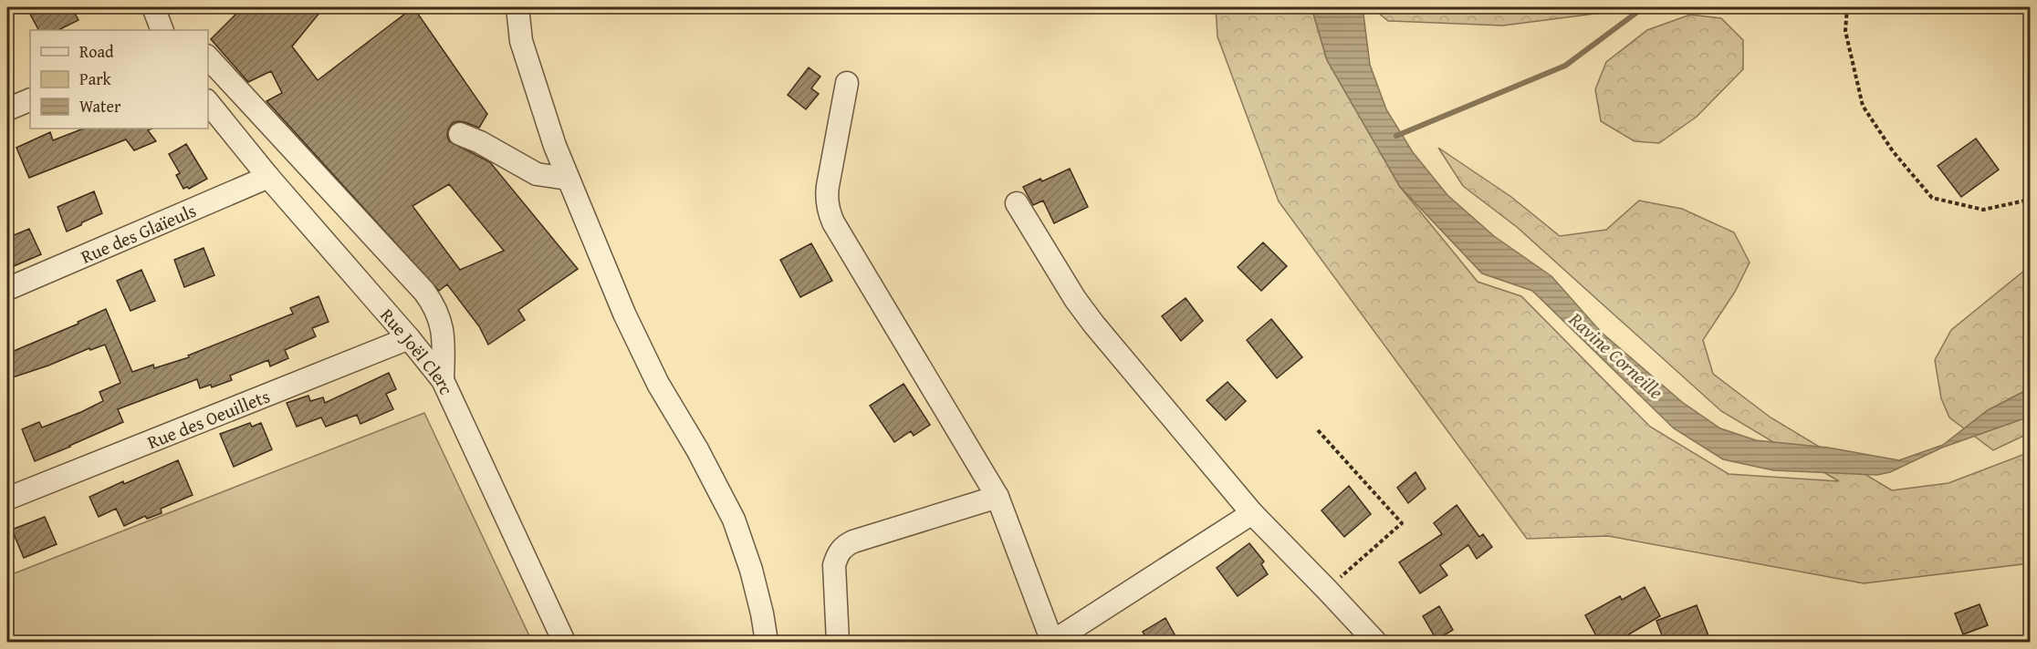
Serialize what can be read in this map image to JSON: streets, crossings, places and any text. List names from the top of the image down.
{
  "streets": {
    "street": ["Rue des Glaïeuls", "Rue Joël Clerc", "Rue des Oeuillets"]
  },
  "crossings": [
    ["Rue des Glaïeuls", "Rue Joël Clerc"],
    ["Rue Joël Clerc", "Rue des Oeuillets"]
  ],
  "water": ["Ravine Corneille"],
  "legend": ["Road", "Park", "Water"]
}
